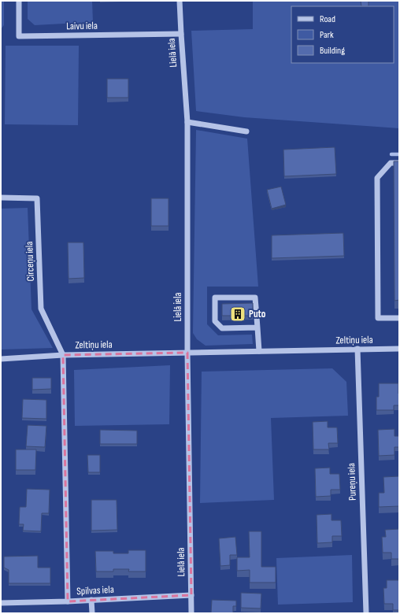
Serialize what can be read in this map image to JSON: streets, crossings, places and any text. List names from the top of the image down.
{
  "streets": {
    "street": [
      "Laivu iela",
      "Lielā iela",
      "Circeņu iela",
      "Zeltiņu iela",
      "Pureņu iela",
      "Spilvas iela"
    ]
  },
  "crossings": [
    ["Laivu iela", "Lielā iela"],
    ["Lielā iela", "Zeltiņu iela"],
    ["Lielā iela", "Spilvas iela"],
    ["Circeņu iela", "Zeltiņu iela"],
    ["Zeltiņu iela", "Pureņu iela"]
  ],
  "places": {
    "building": ["Puto"]
  },
  "legend": ["Road", "Park", "Building"]
}
